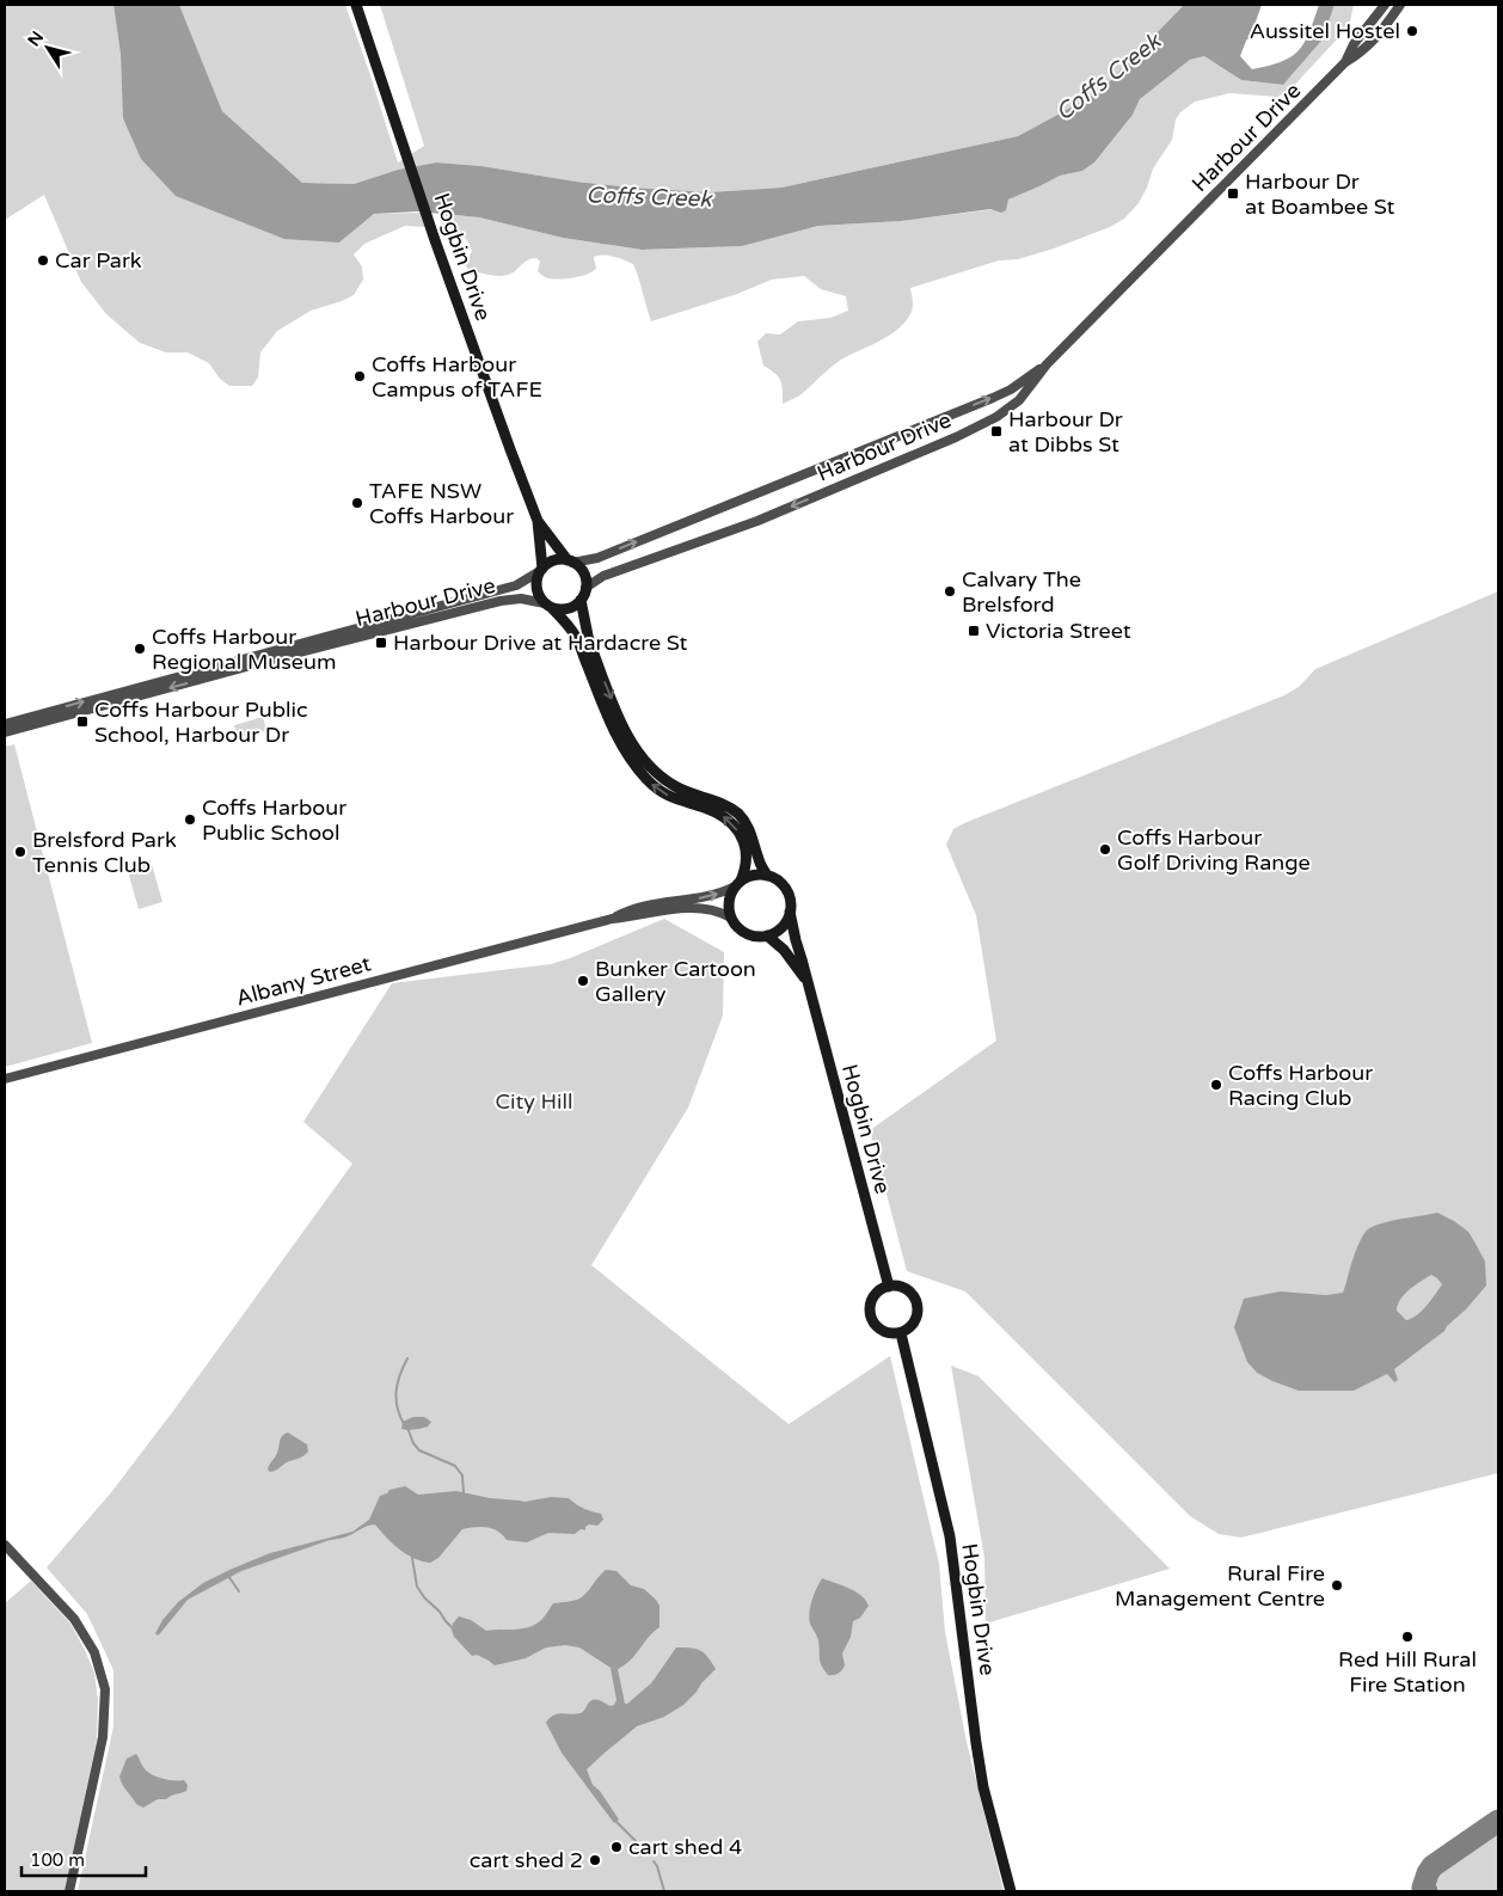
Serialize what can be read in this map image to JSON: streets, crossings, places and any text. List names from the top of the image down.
{
  "streets": {
    "main road": ["Hogbin Drive"],
    "street": ["Harbour Drive", "Albany Street"]
  },
  "crossings": [
    ["Harbour Drive", "Hogbin Drive"],
    ["Hogbin Drive", "Albany Street"]
  ],
  "water": ["Coffs Creek"],
  "parks": ["City Hill"],
  "places": {
    "other": [
      "Aussitel Hostel",
      "Car Park",
      "Coffs Harbour Campus of TAFE",
      "TAFE NSW Coffs Harbour",
      "Calvary The Brelsford",
      "Coffs Harbour Regional Museum",
      "Coffs Harbour Public School",
      "Coffs Harbour Golf Driving Range",
      "Brelsford Park Tennis Club",
      "Bunker Cartoon Gallery",
      "Coffs Harbour Racing Club",
      "Rural Fire Management Centre",
      "Red Hill Rural Fire Station",
      "cart shed 4",
      "cart shed 2"
    ],
    "transit": [
      "Harbour Dr at Boambee St",
      "Harbour Dr at Dibbs St",
      "Victoria Street",
      "Harbour Drive at Hardacre St",
      "Coffs Harbour Public School, Harbour Dr"
    ]
  },
  "scale_bar": "100 m",
  "north": "top left"
}
